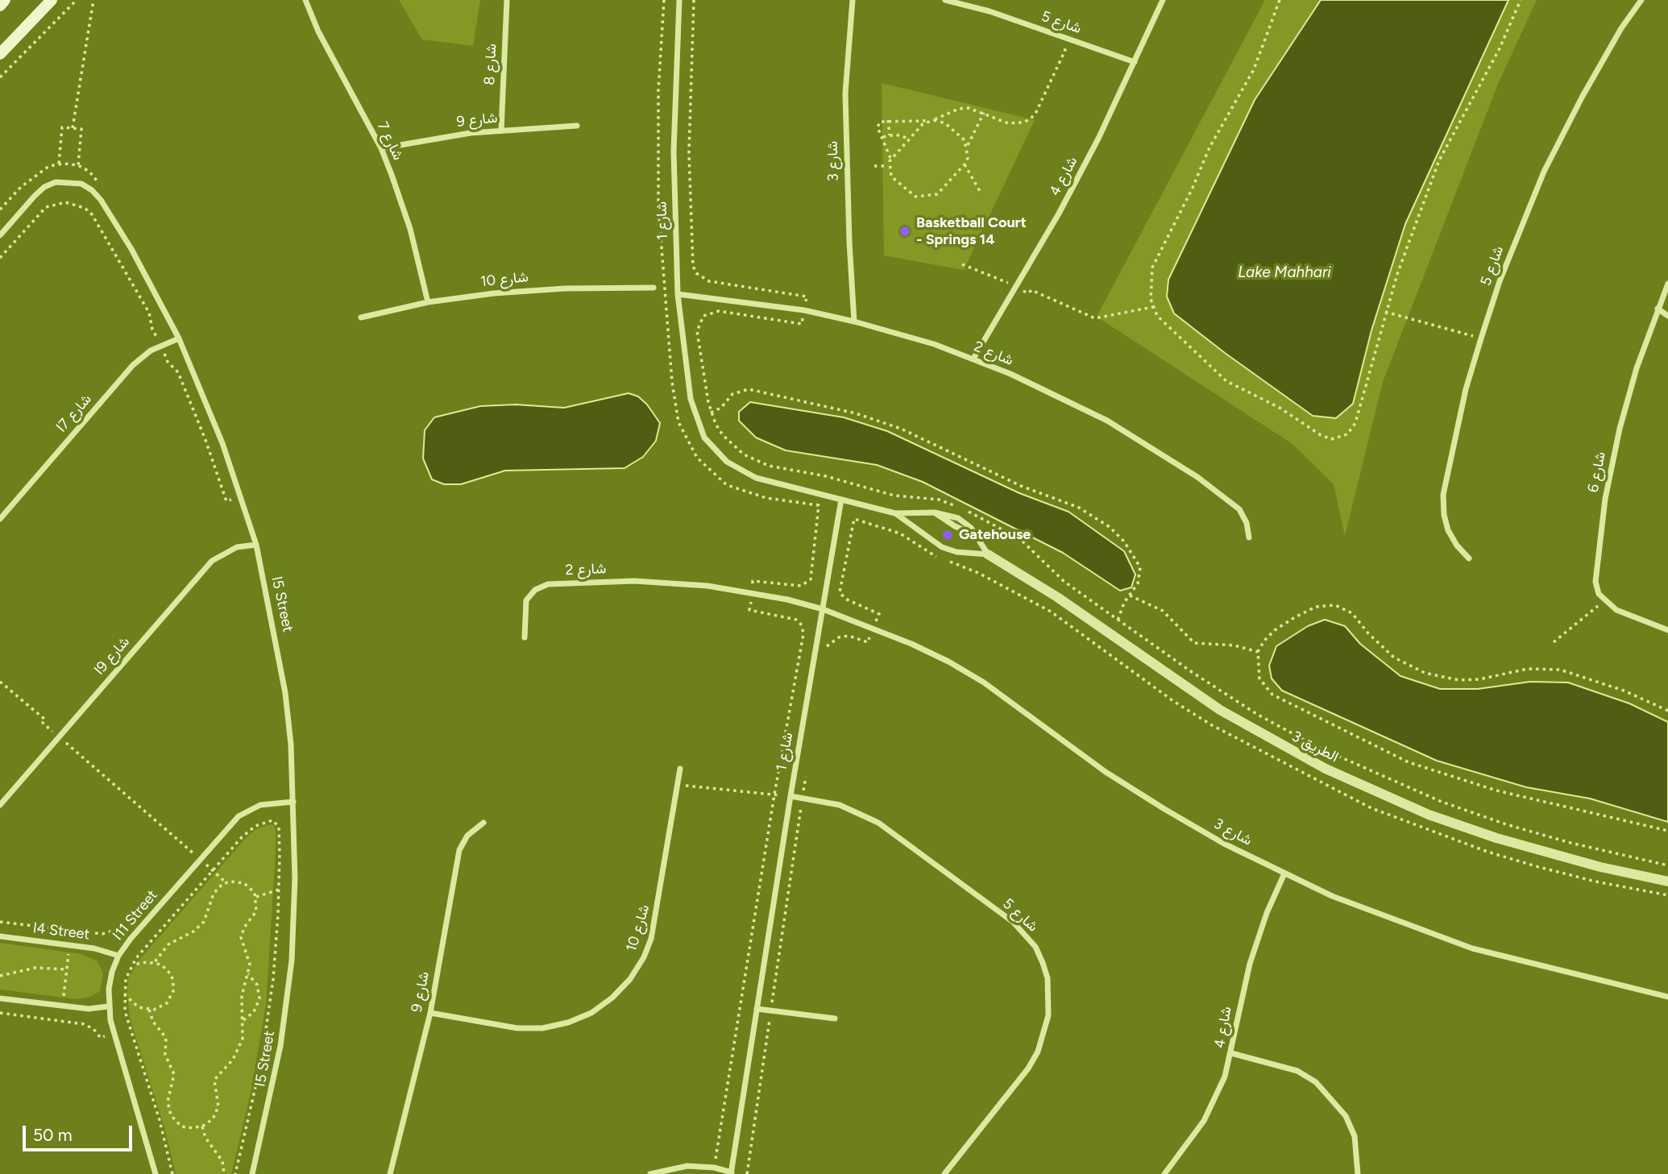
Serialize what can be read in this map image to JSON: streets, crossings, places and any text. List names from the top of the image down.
{
  "streets": {
    "street": [
      "شارع 5",
      "شارع 8",
      "شارع 9",
      "شارع 7",
      "شارع 3",
      "شارع 4",
      "شارع 1",
      "شارع 10",
      "شارع 2",
      "I7 شارع",
      "شارع 6",
      "I5 Street",
      "I9 شارع",
      "3 الطريق",
      "I11 Street",
      "I4 Street"
    ]
  },
  "crossings": [
    ["شارع 5", "شارع 4"],
    ["شارع 5", "شارع 1"],
    ["شارع 8", "شارع 9"],
    ["شارع 9", "شارع 7"],
    ["شارع 9", "شارع 10"],
    ["شارع 7", "شارع 10"],
    ["شارع 3", "شارع 4"],
    ["شارع 3", "شارع 1"],
    ["شارع 3", "شارع 2"],
    ["شارع 4", "شارع 2"],
    ["شارع 1", "شارع 2"],
    ["I7 شارع", "I5 Street"],
    ["I5 Street", "I9 شارع"],
    ["I5 Street", "I11 Street"],
    ["I11 Street", "I4 Street"]
  ],
  "water": ["Lake Mahhari"],
  "places": ["Basketball Court - Springs 14", "Gatehouse"],
  "scale_bar": "50 m"
}
